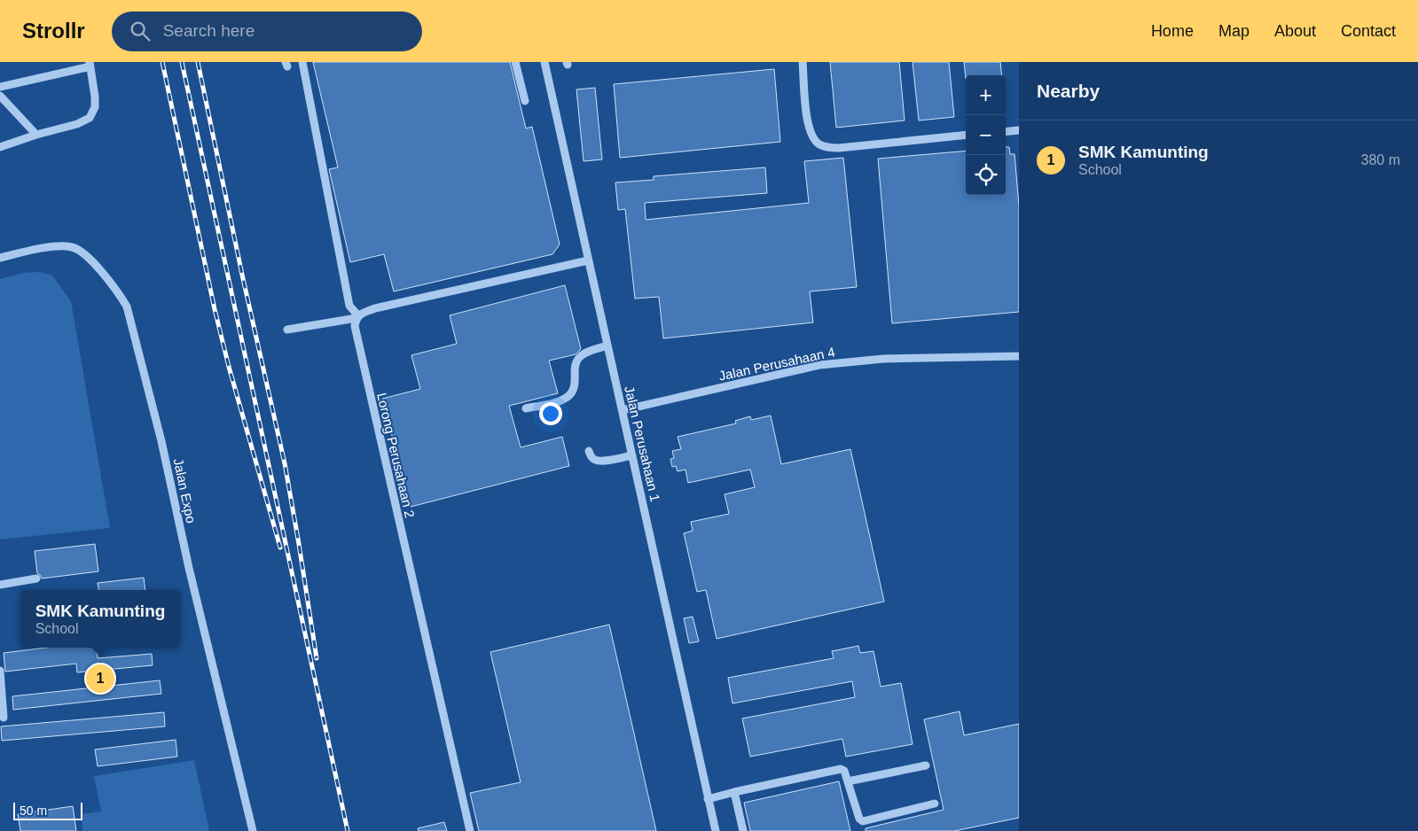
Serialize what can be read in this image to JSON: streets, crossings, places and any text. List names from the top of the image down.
{
  "streets": {
    "street": [
      "Jalan Perusahaan 4",
      "Jalan Perusahaan 1",
      "Lorong Perusahaan 2",
      "Jalan Expo"
    ]
  },
  "crossings": [
    ["Jalan Perusahaan 4", "Jalan Perusahaan 1"]
  ],
  "scale_bar": "50 m",
  "page": {
    "header": "Strollr",
    "search": "Search here",
    "nav": [
      "Home",
      "Map",
      "About",
      "Contact"
    ],
    "heading": "Nearby",
    "map_buttons": ["+", "−"],
    "list": [
      {
        "mark": "1",
        "name": "SMK Kamunting",
        "note": "School",
        "value": "380 m"
      }
    ],
    "popup": ["SMK Kamunting", "School"],
    "pins": "1",
    "scale": "50 m"
  }
}
